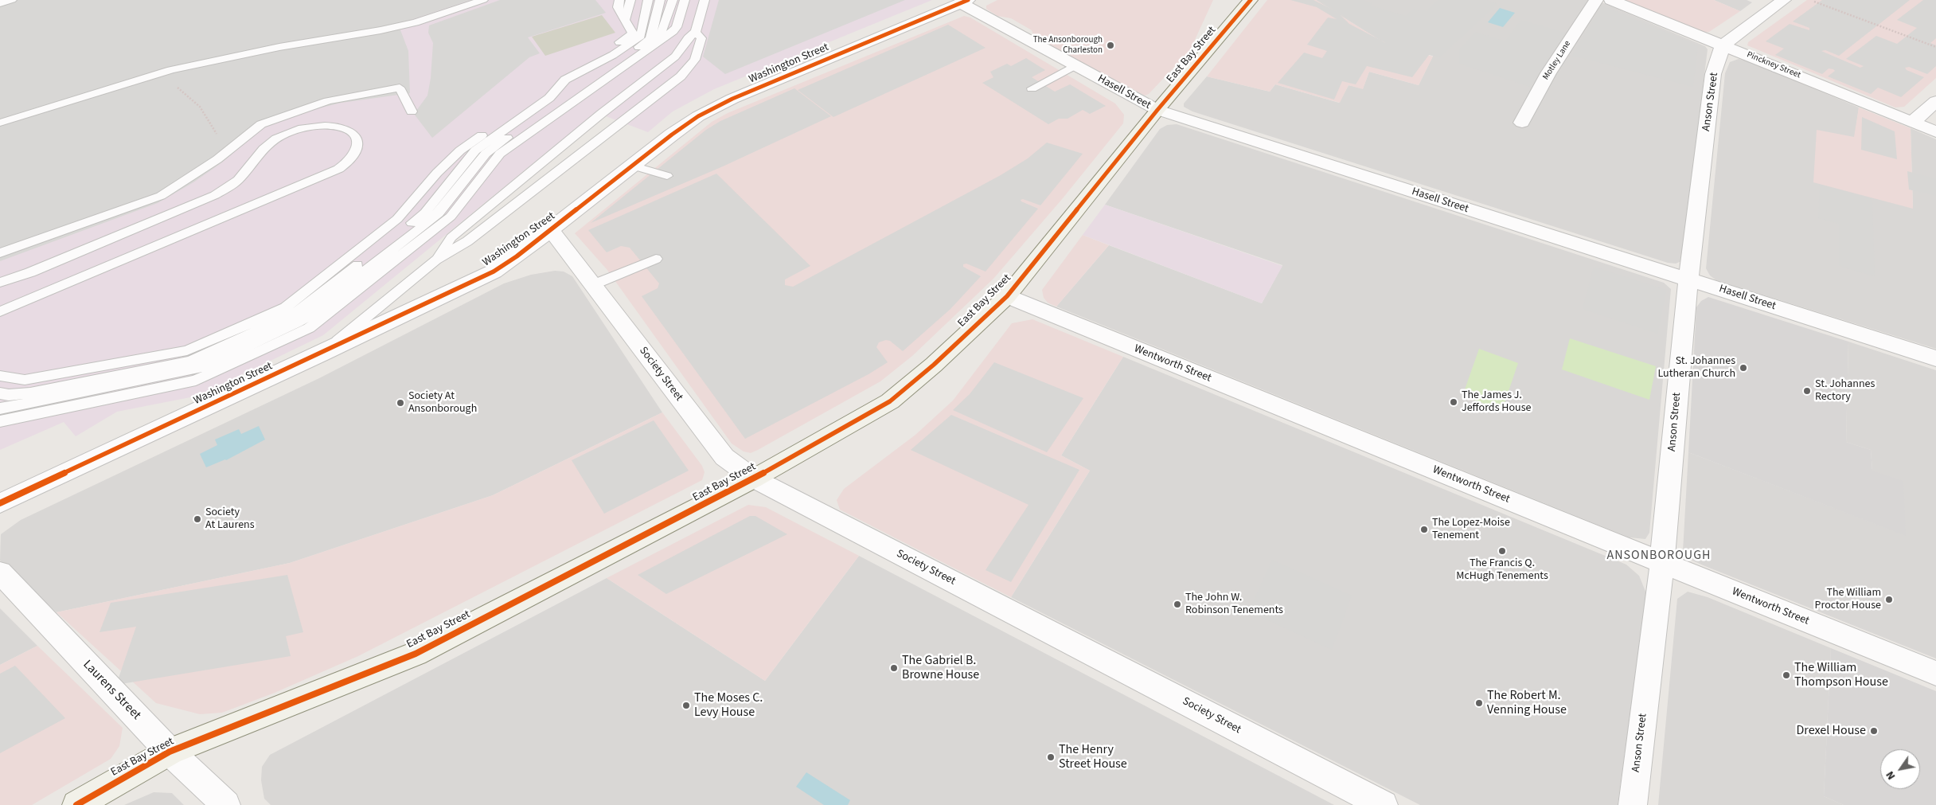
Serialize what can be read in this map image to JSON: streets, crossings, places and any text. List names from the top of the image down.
{
  "streets": {
    "street": [
      "East Bay Street",
      "Motley Lane",
      "Washington Street",
      "Pinckney Street",
      "Hasell Street",
      "Anson Street",
      "Wentworth Street",
      "Society Street",
      "Laurens Street"
    ]
  },
  "crossings": [
    ["East Bay Street", "Hasell Street"],
    ["East Bay Street", "Wentworth Street"],
    ["East Bay Street", "Society Street"],
    ["East Bay Street", "Laurens Street"],
    ["Washington Street", "Hasell Street"],
    ["Washington Street", "Society Street"],
    ["Pinckney Street", "Anson Street"],
    ["Hasell Street", "Anson Street"],
    ["Anson Street", "Wentworth Street"]
  ],
  "districts": ["ANSONBOROUGH"],
  "places": [
    "The Ansonborough Charleston",
    "St. Johannes Lutheran Church",
    "St. Johannes Rectory",
    "The James J. Jeffords House",
    "Society At Ansonborough",
    "Society At Laurens",
    "The Lopez-Moise Tenement",
    "The Francis Q. McHugh Tenements",
    "The William Proctor House",
    "The John W. Robinson Tenements",
    "The Gabriel B. Browne House",
    "The William Thompson House",
    "The Robert M. Venning House",
    "The Moses C. Levy House",
    "Drexel House",
    "The Henry Street House"
  ],
  "north": "bottom left"
}
